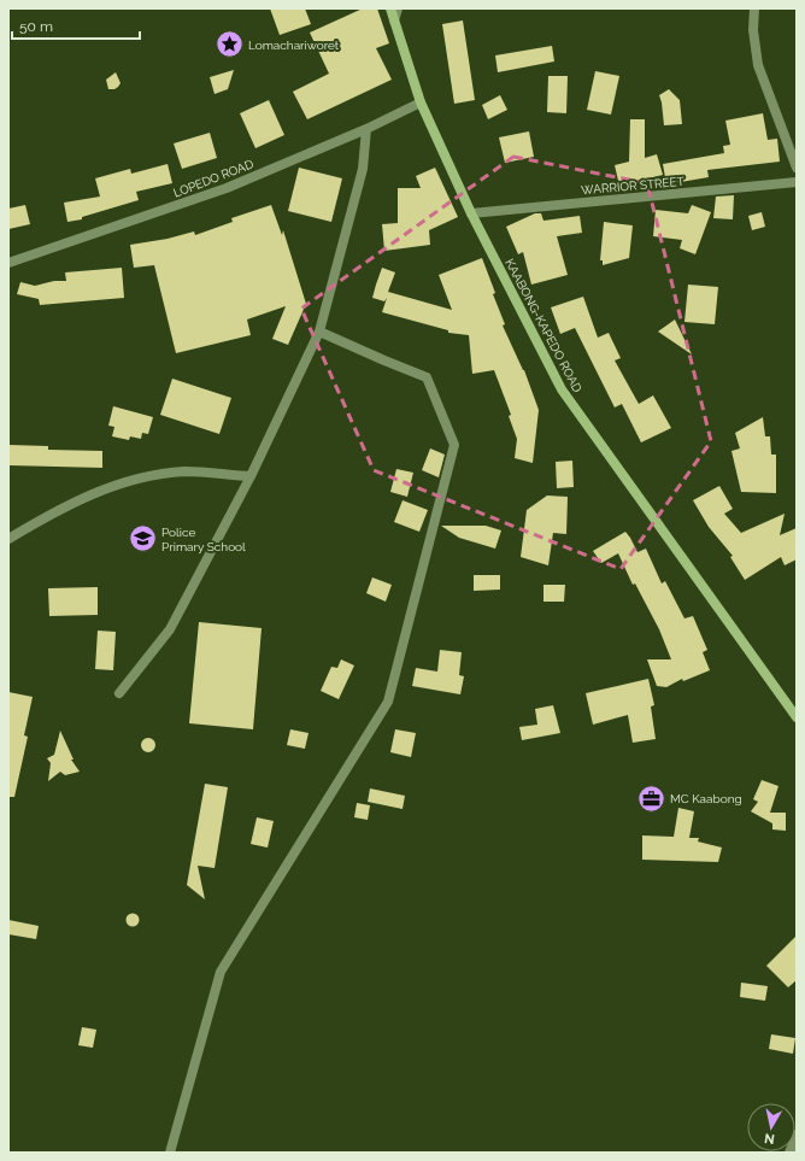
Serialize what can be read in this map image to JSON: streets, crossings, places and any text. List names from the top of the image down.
{
  "streets": {
    "main road": ["KAABONG-KAPEDO ROAD"],
    "street": ["LOPEDO ROAD", "WARRIOR STREET"]
  },
  "crossings": [
    ["LOPEDO ROAD", "KAABONG-KAPEDO ROAD"],
    ["WARRIOR STREET", "KAABONG-KAPEDO ROAD"]
  ],
  "places": {
    "place": ["Lomachariworet"],
    "school or university": ["Police Primary School"],
    "office": ["MC Kaabong"]
  },
  "scale_bar": "50 m",
  "north": "bottom"
}
